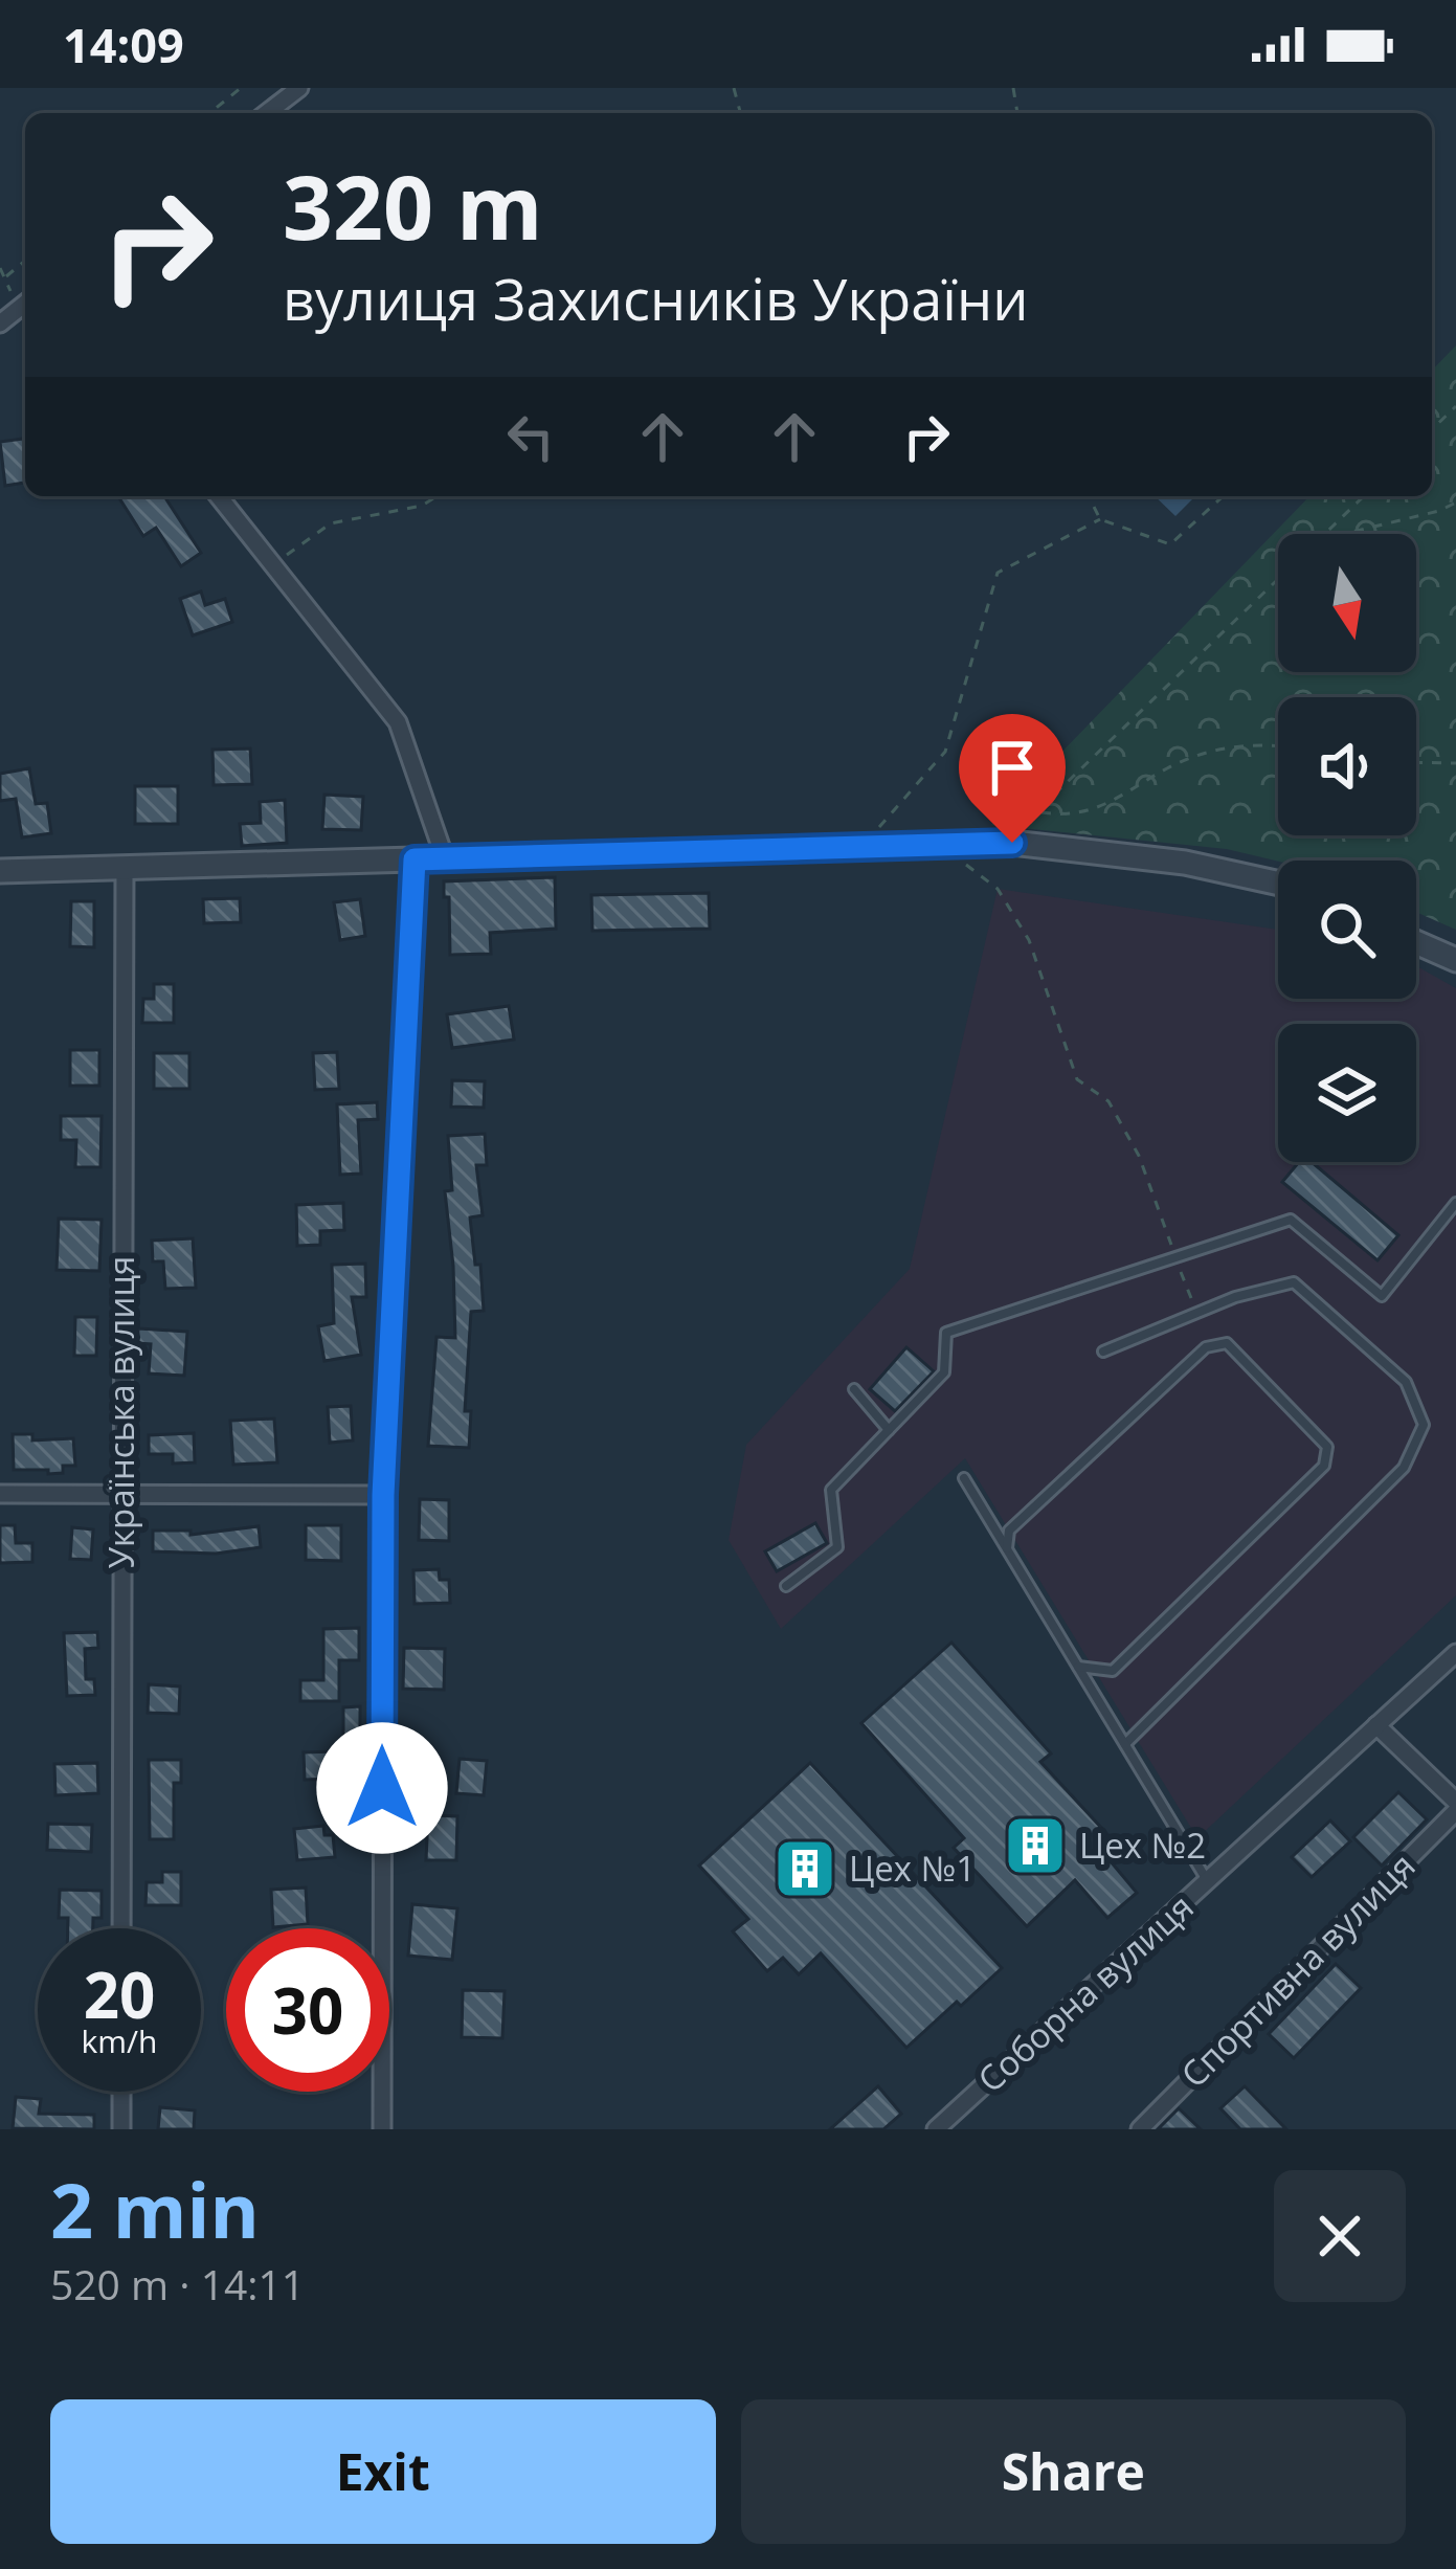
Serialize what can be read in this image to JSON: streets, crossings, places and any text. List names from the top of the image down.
{
  "streets": {
    "street": ["Українська вулиця", "Спортивна вулиця", "Соборна вулиця"]
  },
  "places": {
    "building": ["Цех №2", "Цех №1"]
  },
  "north": "bottom",
  "page": {
    "status": "14:09",
    "turn": ["320 m", "вулиця Захисників України"],
    "speed": "20 km/h",
    "limit": "30",
    "heading": ["2 min", "520 m · 14:11"],
    "buttons": ["Exit", "Share"]
  }
}
